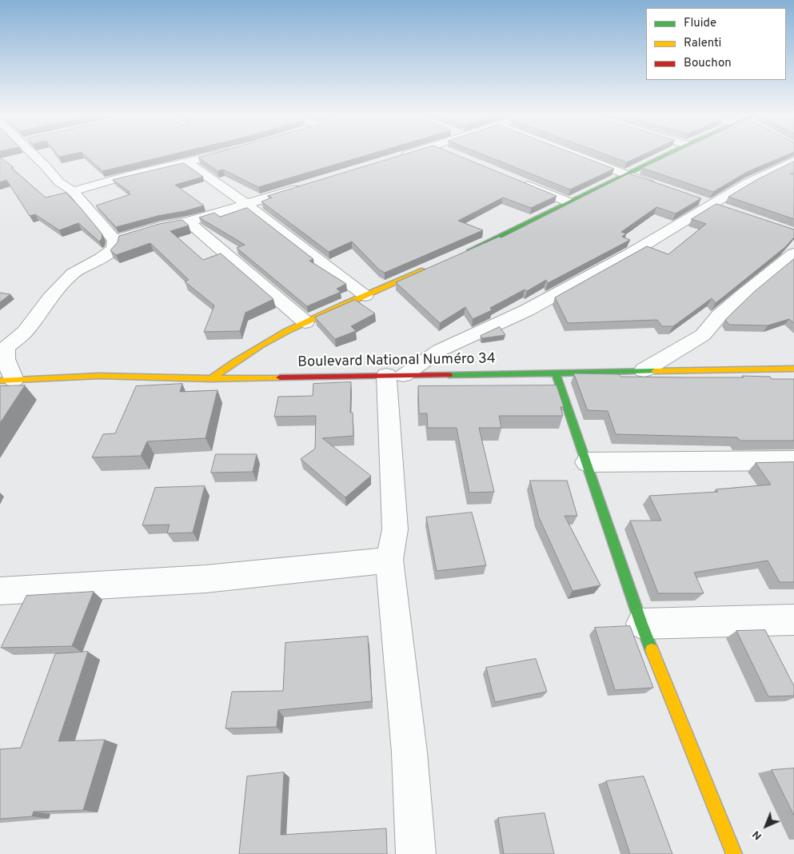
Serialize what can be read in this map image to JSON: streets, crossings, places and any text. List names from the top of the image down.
{
  "streets": {
    "street": ["Boulevard National Numéro 34"]
  },
  "legend": ["Fluide", "Ralenti", "Bouchon"],
  "north": "bottom left"
}
